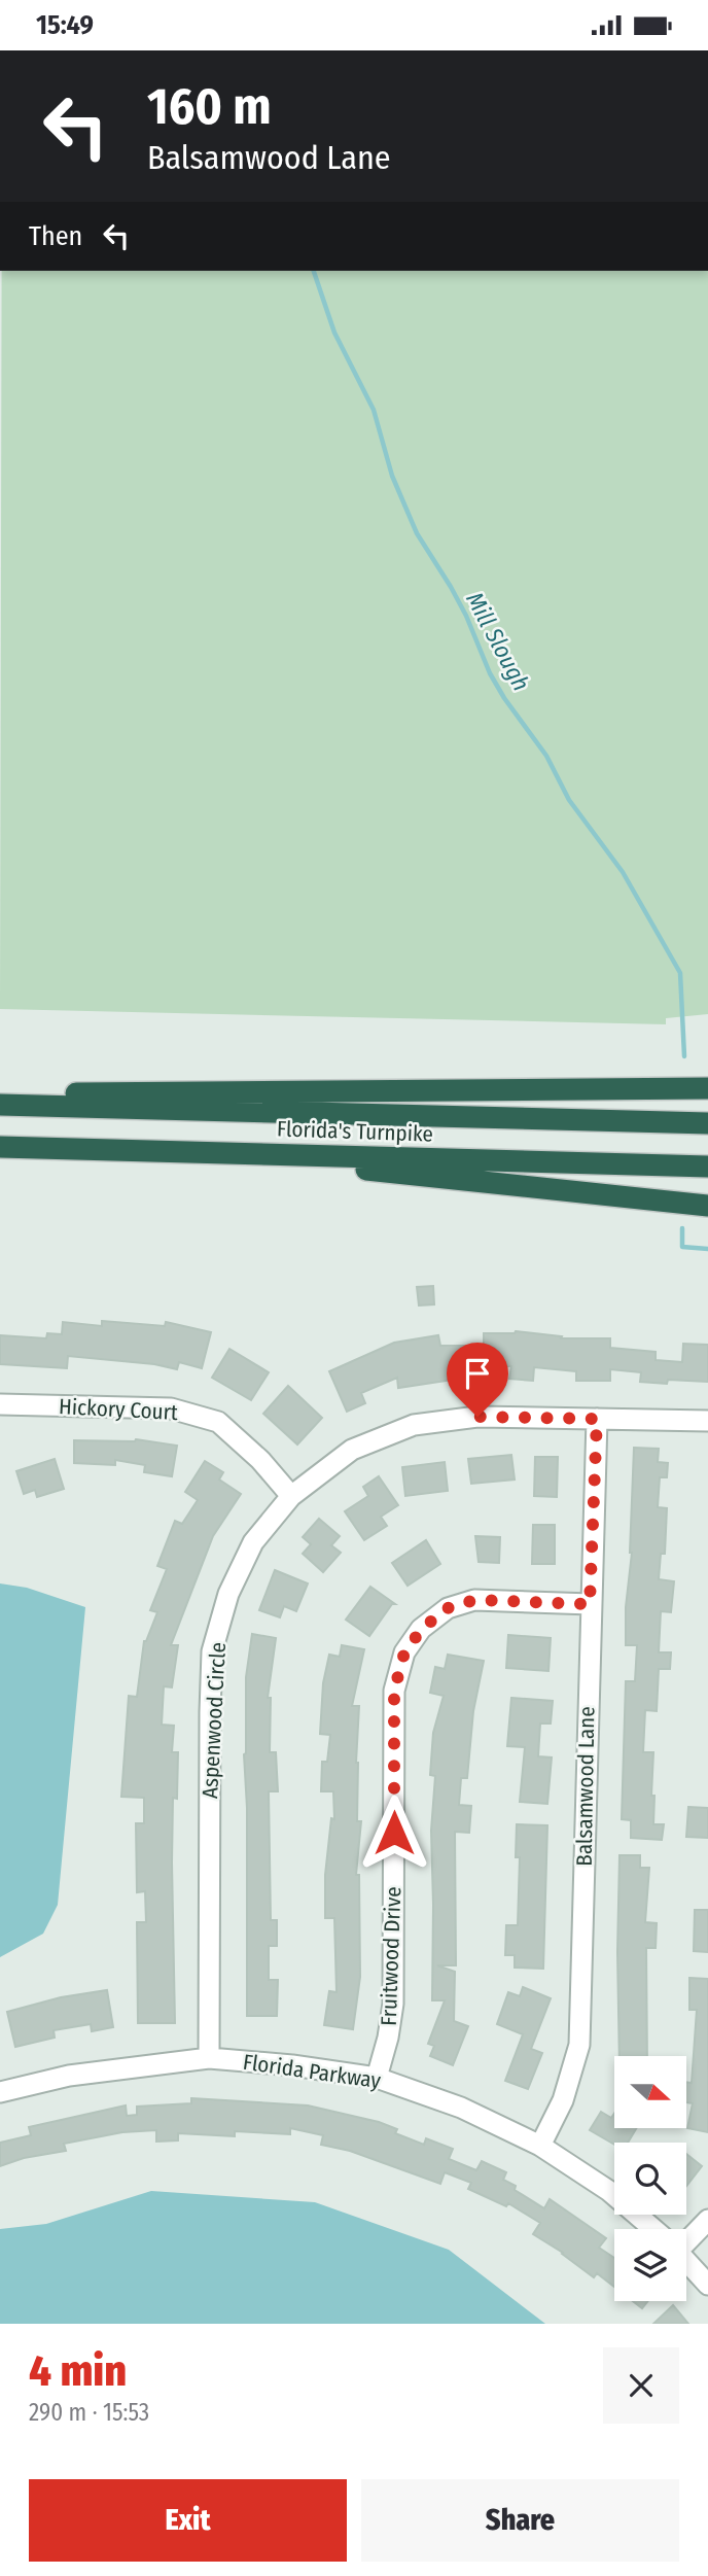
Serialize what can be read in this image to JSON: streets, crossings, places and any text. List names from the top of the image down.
{
  "streets": {
    "highway": ["Florida's Turnpike"],
    "street": [
      "Hickory Court",
      "Aspenwood Circle",
      "Balsamwood Lane",
      "Fruitwood Drive",
      "Florida Parkway"
    ]
  },
  "crossings": [
    ["Hickory Court", "Aspenwood Circle"],
    ["Aspenwood Circle", "Balsamwood Lane"],
    ["Aspenwood Circle", "Florida Parkway"],
    ["Balsamwood Lane", "Fruitwood Drive"],
    ["Balsamwood Lane", "Florida Parkway"],
    ["Fruitwood Drive", "Florida Parkway"]
  ],
  "water": ["Mill Slough"],
  "north": "right",
  "page": {
    "status": "15:49",
    "turn": ["160 m", "Balsamwood Lane"],
    "then": "Then",
    "heading": ["4 min", "290 m · 15:53"],
    "buttons": ["Exit", "Share"]
  }
}
